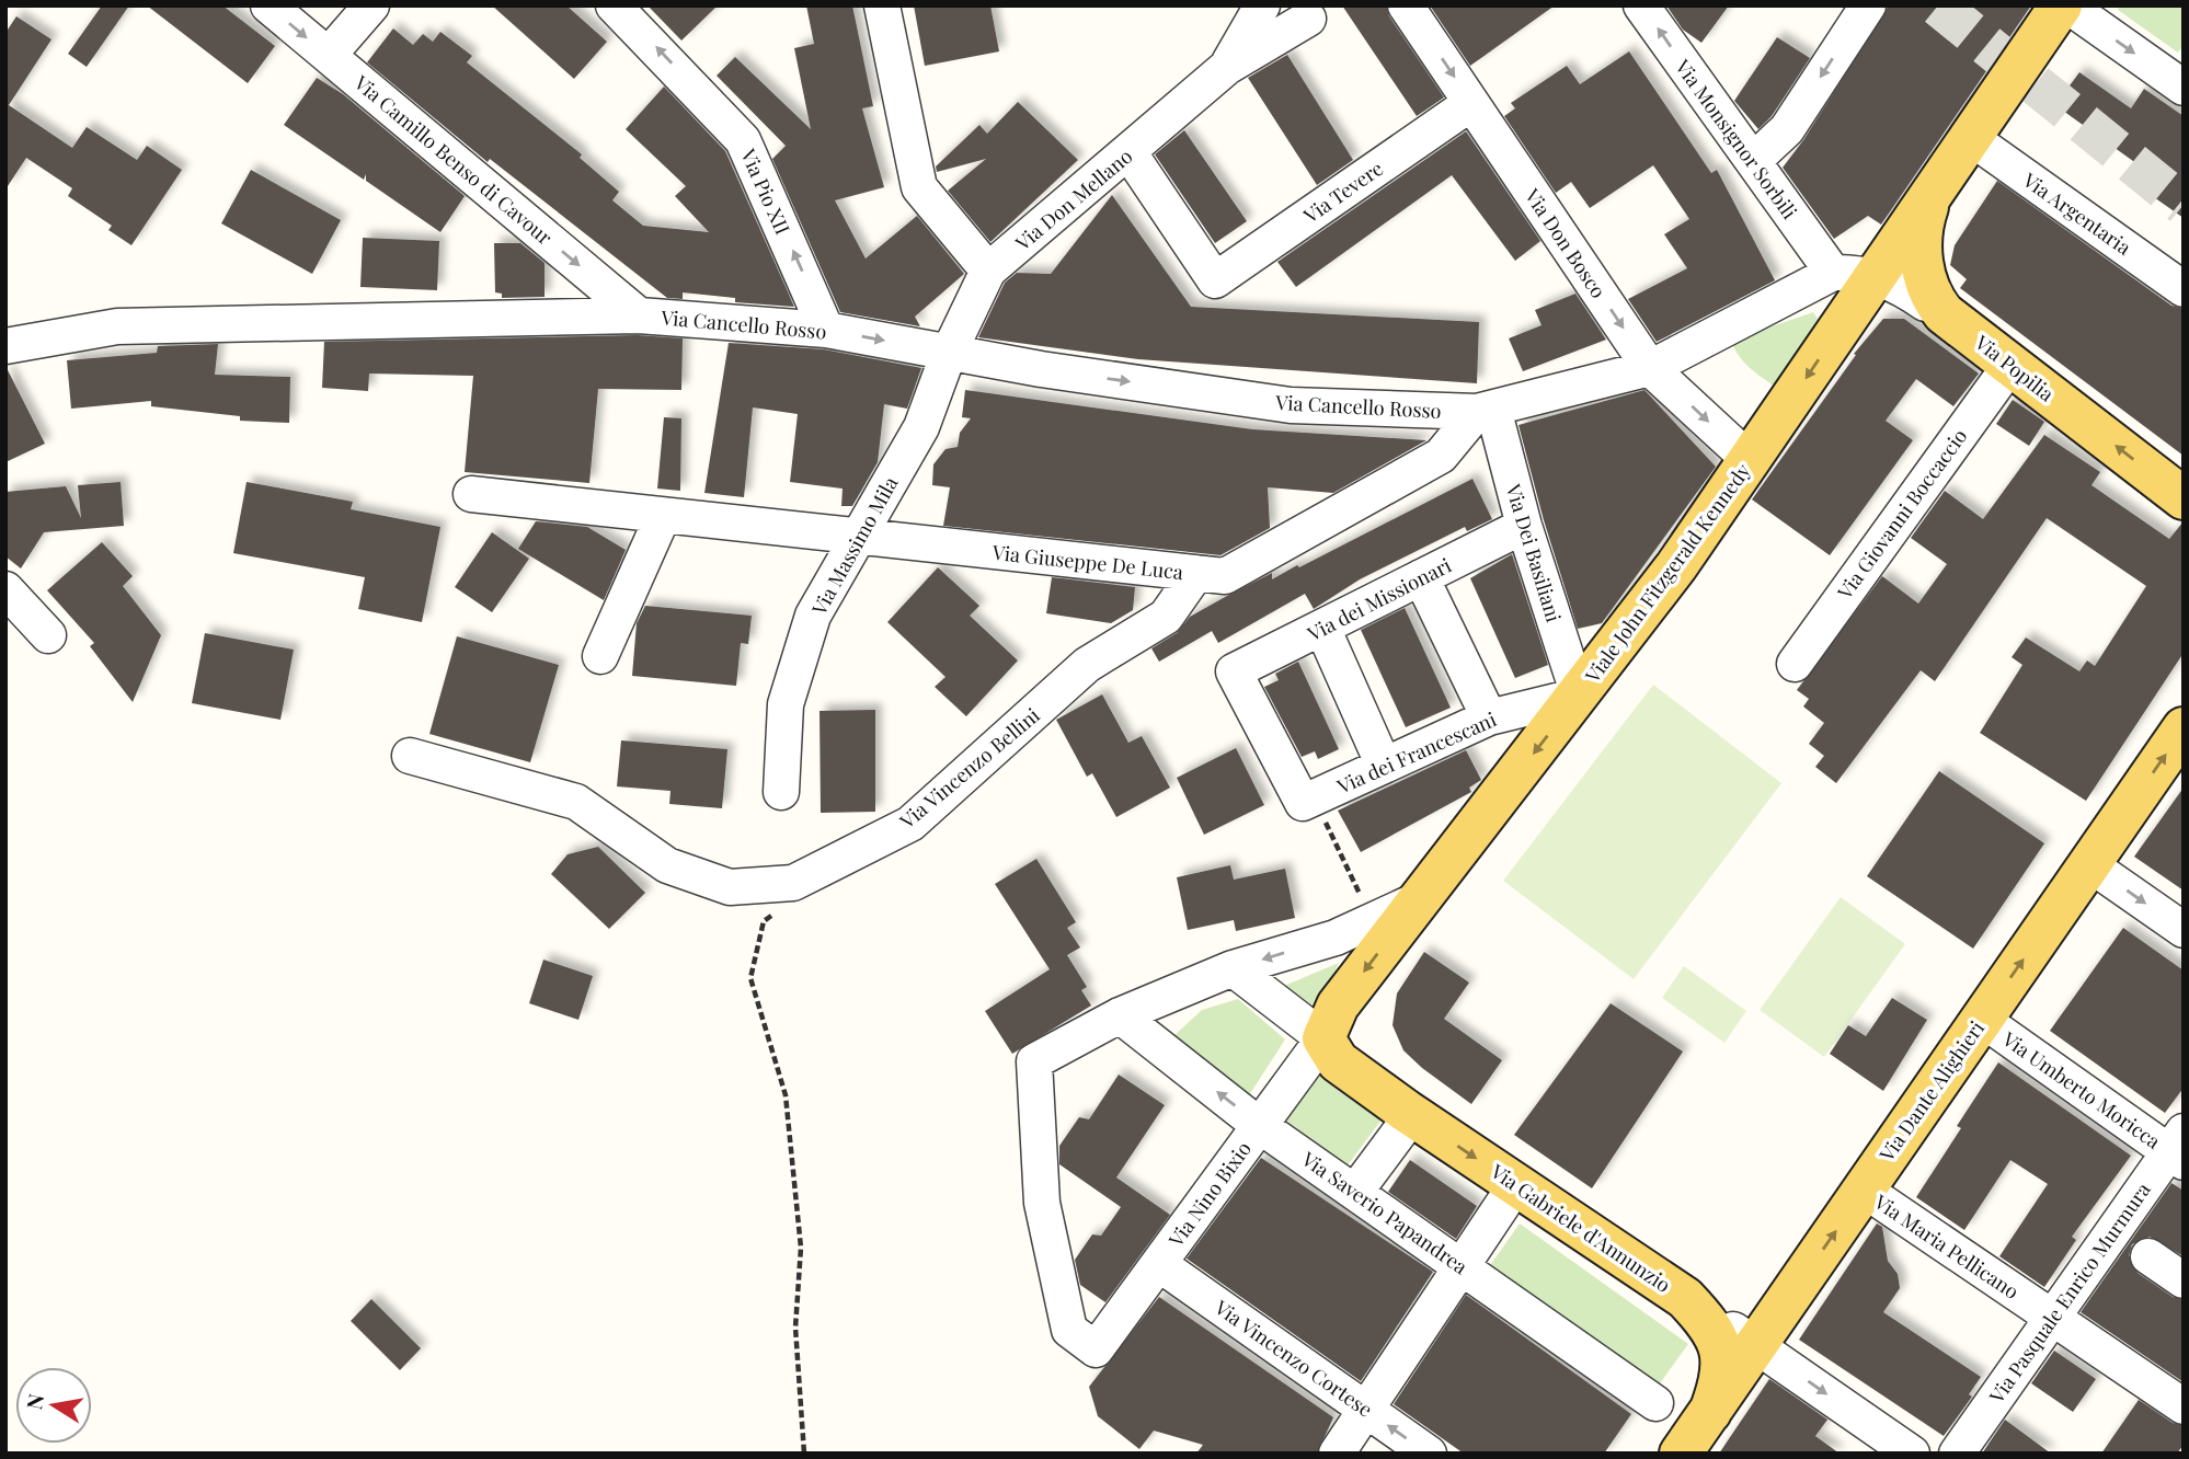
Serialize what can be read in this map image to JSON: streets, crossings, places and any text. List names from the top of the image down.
{
  "streets": {
    "main road": [
      "Via Popilia",
      "Viale John Fitzgerald Kennedy",
      "Via Dante Alighieri",
      "Via Gabriele d'Annunzio"
    ],
    "street": [
      "Via Monsignor Sorbili",
      "Via Camillo Benso di Cavour",
      "Via Pio XII",
      "Via Tevere",
      "Via Don Mellano",
      "Via Argentaria",
      "Via Don Bosco",
      "Via Cancello Rosso",
      "Via Giovanni Boccaccio",
      "Via Massimo Mila",
      "Via Dei Basiliani",
      "Via Giuseppe De Luca",
      "Via dei Missionari",
      "Via dei Francescani",
      "Via Vincenzo Bellini",
      "Via Umberto Moricca",
      "Via Nino Bixio",
      "Via Saverio Papandrea",
      "Via Maria Pellicano",
      "Via Pasquale Enrico Murmura",
      "Via Vincenzo Cortese"
    ]
  },
  "crossings": [
    ["Via Camillo Benso di Cavour", "Via Cancello Rosso"],
    ["Via Pio XII", "Via Cancello Rosso"],
    ["Via Tevere", "Via Don Mellano"],
    ["Via Tevere", "Via Don Bosco"],
    ["Via Don Mellano", "Via Cancello Rosso"],
    ["Via Don Mellano", "Via Massimo Mila"],
    ["Via Argentaria", "Viale John Fitzgerald Kennedy"],
    ["Via Don Bosco", "Viale John Fitzgerald Kennedy"],
    ["Via Cancello Rosso", "Via Massimo Mila"],
    ["Via Cancello Rosso", "Via Dei Basiliani"],
    ["Via Cancello Rosso", "Via Giuseppe De Luca"],
    ["Via Popilia", "Via Giovanni Boccaccio"],
    ["Via Popilia", "Viale John Fitzgerald Kennedy"],
    ["Via Massimo Mila", "Via Giuseppe De Luca"],
    ["Via Dei Basiliani", "Via Giuseppe De Luca"],
    ["Via Dei Basiliani", "Viale John Fitzgerald Kennedy"],
    ["Via Dei Basiliani", "Via dei Missionari"],
    ["Via Dei Basiliani", "Via dei Francescani"],
    ["Via Giuseppe De Luca", "Via Vincenzo Bellini"],
    ["Viale John Fitzgerald Kennedy", "Via dei Francescani"],
    ["Viale John Fitzgerald Kennedy", "Via Nino Bixio"],
    ["Via dei Missionari", "Via dei Francescani"],
    ["Via Umberto Moricca", "Via Dante Alighieri"],
    ["Via Umberto Moricca", "Via Pasquale Enrico Murmura"],
    ["Via Dante Alighieri", "Via Gabriele d'Annunzio"],
    ["Via Dante Alighieri", "Via Maria Pellicano"],
    ["Via Nino Bixio", "Via Saverio Papandrea"],
    ["Via Nino Bixio", "Via Vincenzo Cortese"],
    ["Via Maria Pellicano", "Via Pasquale Enrico Murmura"]
  ],
  "one_way": [
    "Via Monsignor Sorbili",
    "Via Camillo Benso di Cavour",
    "Via Don Bosco",
    "Via Cancello Rosso",
    "Via Popilia",
    "Viale John Fitzgerald Kennedy",
    "Via Dante Alighieri",
    "Via Gabriele d'Annunzio"
  ],
  "north": "left"
}
